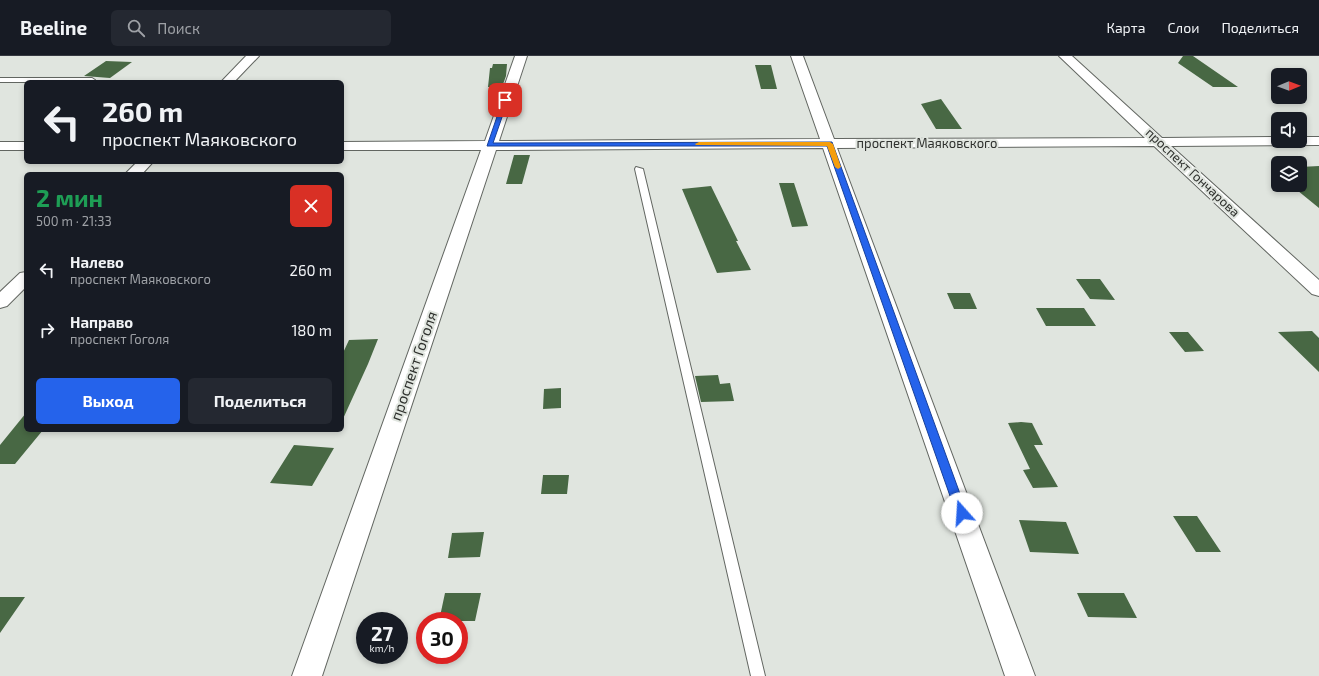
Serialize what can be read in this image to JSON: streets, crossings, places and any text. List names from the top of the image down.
{
  "streets": {
    "street": ["проспект Маяковского", "проспект Гончарова", "проспект Гоголя"]
  },
  "crossings": [
    ["проспект Маяковского", "проспект Гончарова"],
    ["проспект Маяковского", "проспект Гоголя"]
  ],
  "north": "right",
  "page": {
    "header": "Beeline",
    "search": "Поиск",
    "nav": ["Карта", "Слои", "Поделиться"],
    "turn": ["260 m", "проспект Маяковского"],
    "heading": ["2 мин", "500 m · 21:33"],
    "list": [
      {
        "name": "Налево",
        "note": "проспект Маяковского",
        "value": "260 m"
      },
      {
        "name": "Направо",
        "note": "проспект Гоголя",
        "value": "180 m"
      }
    ],
    "buttons": ["Выход", "Поделиться"],
    "speed": "27 km/h",
    "limit": "30"
  }
}
